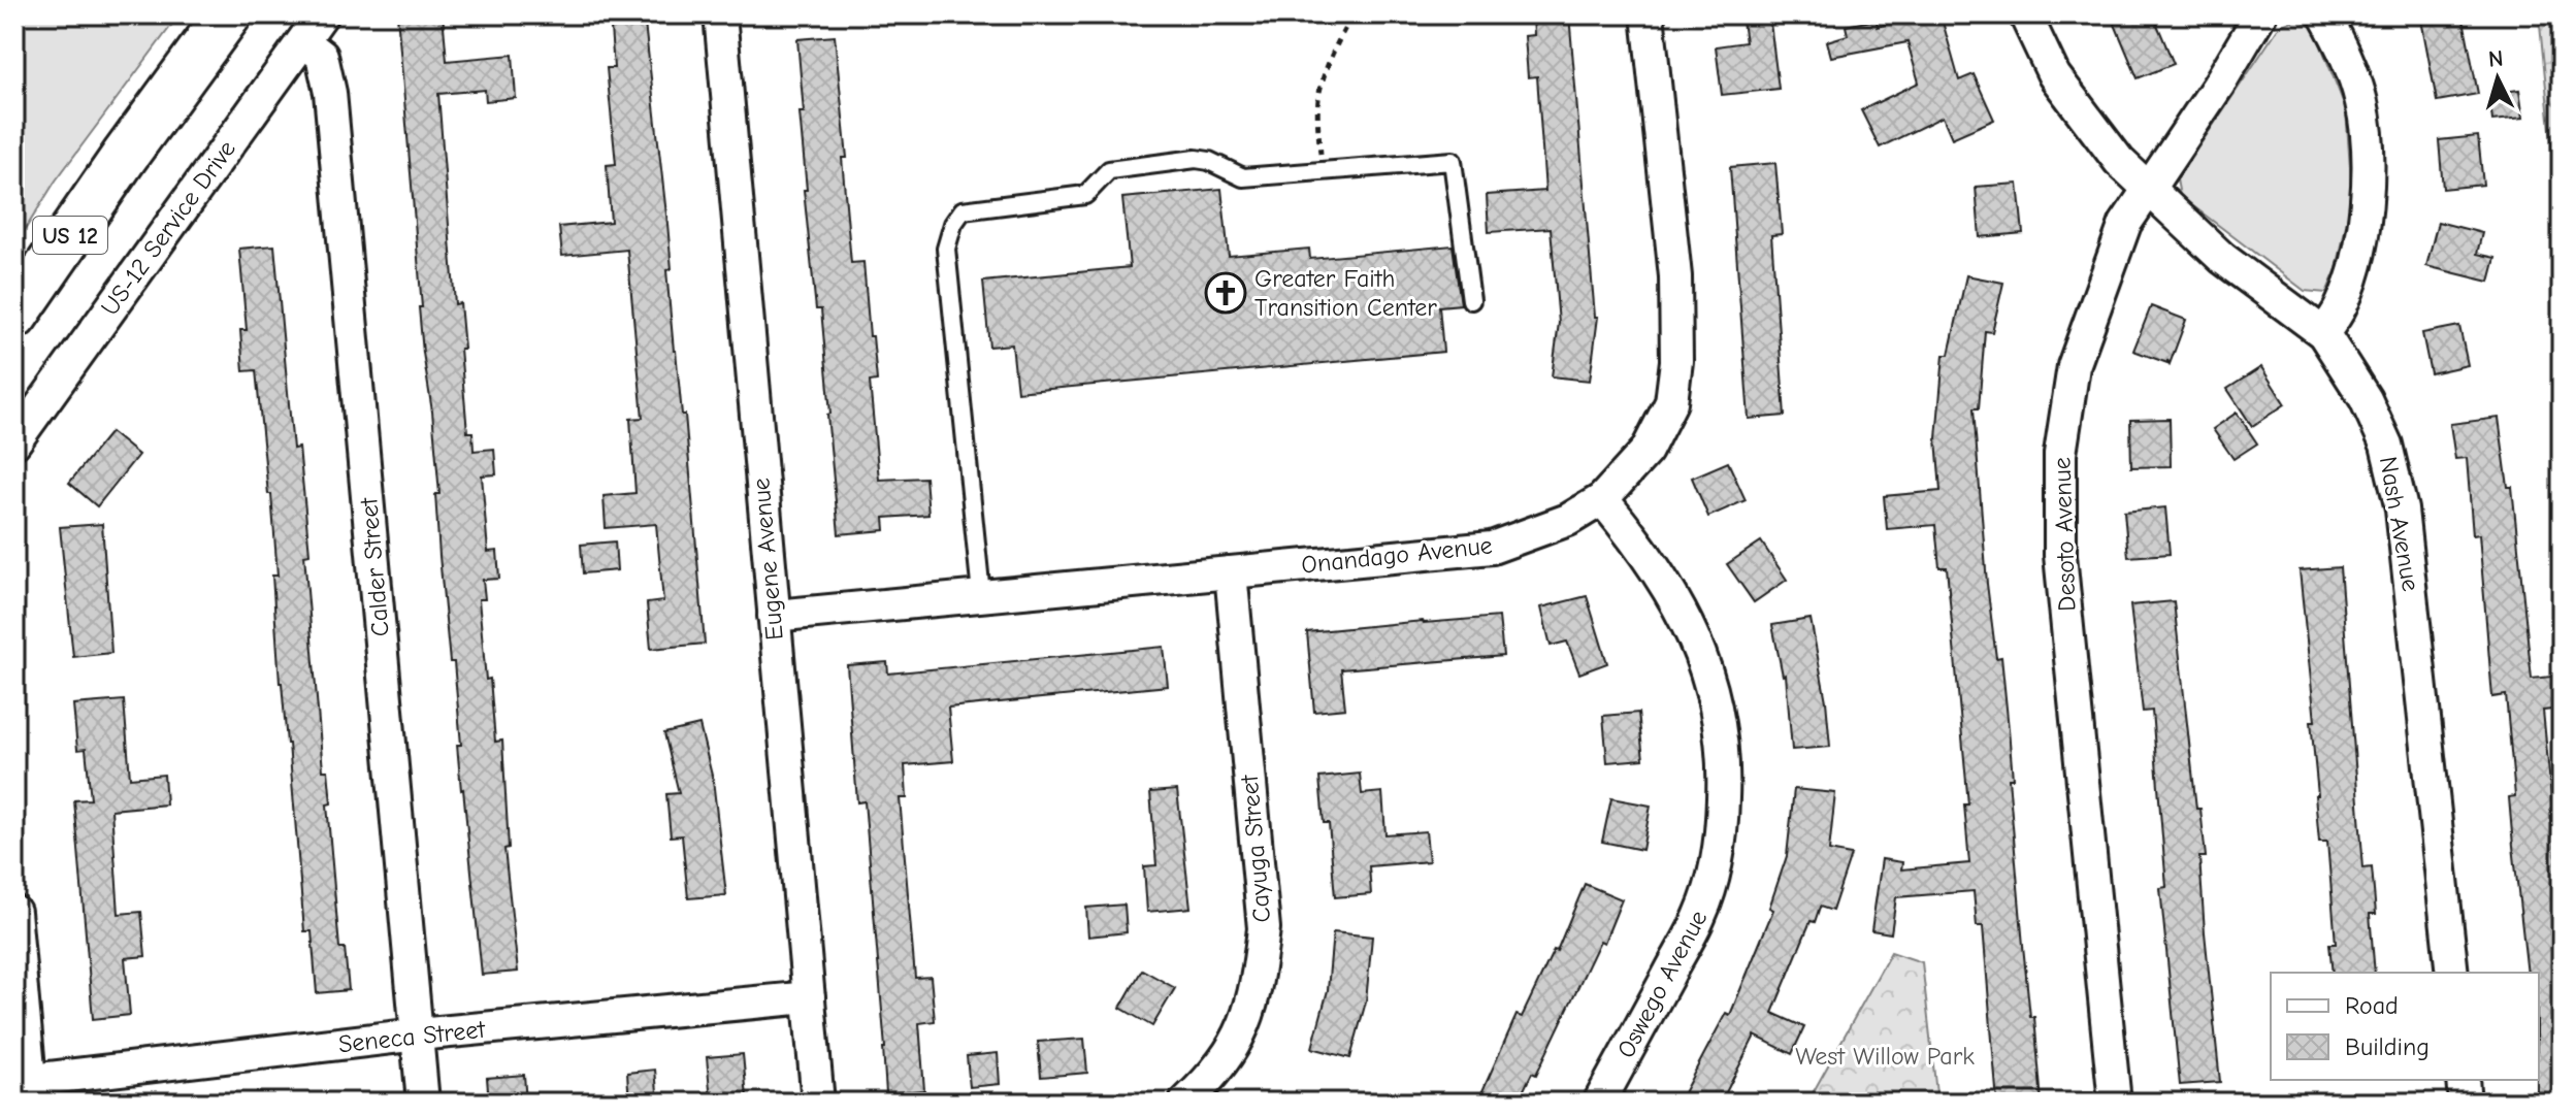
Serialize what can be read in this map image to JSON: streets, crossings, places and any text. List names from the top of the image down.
{
  "streets": {
    "highway": ["US 12"],
    "street": [
      "US-12 Service Drive",
      "Nash Avenue",
      "Desoto Avenue",
      "Onandago Avenue",
      "Eugene Avenue",
      "Calder Street",
      "Cayuga Street",
      "Oswego Avenue",
      "Seneca Street"
    ]
  },
  "crossings": [
    ["US-12 Service Drive", "Calder Street"],
    ["Nash Avenue", "Desoto Avenue"],
    ["Onandago Avenue", "Eugene Avenue"],
    ["Onandago Avenue", "Cayuga Street"],
    ["Onandago Avenue", "Oswego Avenue"],
    ["Eugene Avenue", "Seneca Street"],
    ["Calder Street", "Seneca Street"]
  ],
  "parks": ["West Willow Park"],
  "places": {
    "church": ["Greater Faith Transition Center"]
  },
  "legend": ["Road", "Building"],
  "north": "top"
}
